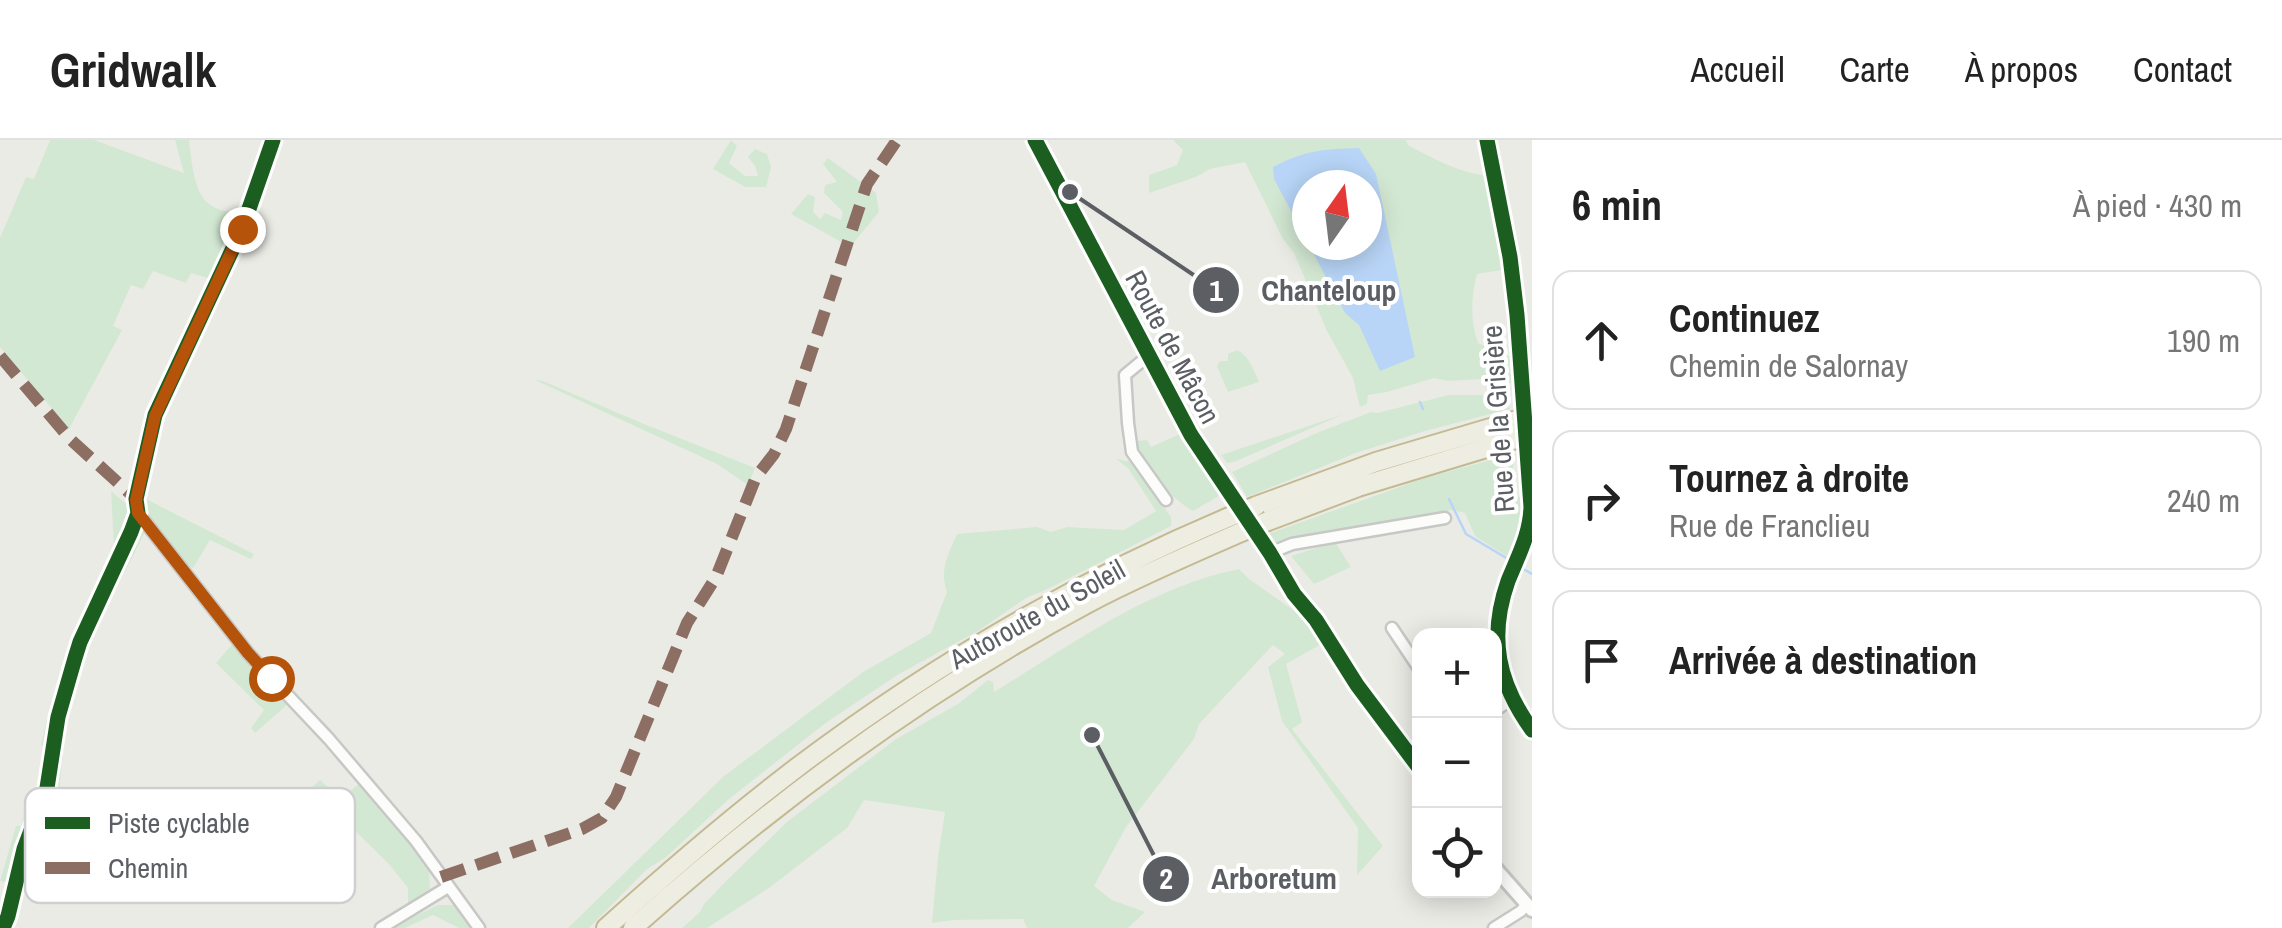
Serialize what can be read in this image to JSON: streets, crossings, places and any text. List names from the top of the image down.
{
  "streets": {
    "highway": ["Autoroute du Soleil"],
    "street": ["Route de Mâcon", "Rue de la Grisière"]
  },
  "crossings": [
    ["Route de Mâcon", "Autoroute du Soleil"]
  ],
  "places": ["Chanteloup", "Arboretum"],
  "legend": ["Piste cyclable", "Chemin"],
  "north": "top",
  "page": {
    "header": "Gridwalk",
    "nav": [
      "Accueil",
      "Carte",
      "À propos",
      "Contact"
    ],
    "heading": ["6 min", "À pied · 430 m"],
    "list": [
      ["Continuez", "Chemin de Salornay", "190 m"],
      ["Tournez à droite", "Rue de Franclieu", "240 m"],
      "Arrivée à destination"
    ],
    "map_buttons": ["+", "−"]
  }
}
